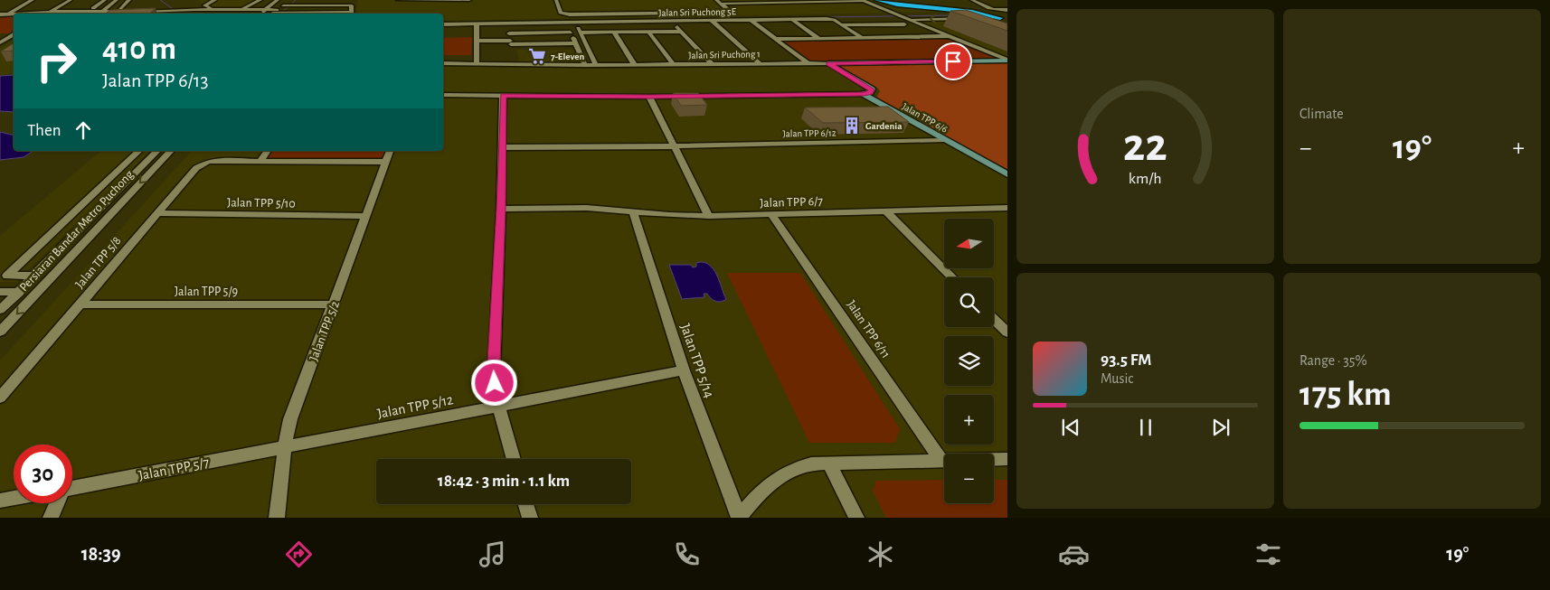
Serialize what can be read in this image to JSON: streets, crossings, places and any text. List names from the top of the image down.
{
  "streets": {
    "street": [
      "Jalan Sri Puchong 5E",
      "Jalan Sri Puchong 1",
      "Jalan TPP 6/6",
      "Jalan TPP 6/12",
      "Jalan TPP 6/7",
      "Jalan TPP 5/10",
      "Persiaran Bandar Metro Puchong",
      "Jalan TPP 5/8",
      "Jalan TPP 5/9",
      "Jalan TPP 6/11",
      "Jalan TPP 5/2",
      "Jalan TPP 5/14",
      "Jalan TPP 5/12",
      "Jalan TPP 5/7"
    ]
  },
  "crossings": [
    ["Jalan TPP 6/6", "Jalan TPP 6/12"],
    ["Jalan TPP 6/7", "Jalan TPP 6/11"],
    ["Jalan TPP 6/7", "Jalan TPP 5/14"],
    ["Jalan TPP 5/10", "Jalan TPP 5/8"],
    ["Jalan TPP 5/10", "Jalan TPP 5/2"],
    ["Jalan TPP 5/8", "Jalan TPP 5/9"],
    ["Jalan TPP 5/8", "Jalan TPP 5/2"],
    ["Jalan TPP 5/9", "Jalan TPP 5/2"],
    ["Jalan TPP 5/2", "Jalan TPP 5/12"],
    ["Jalan TPP 5/2", "Jalan TPP 5/7"],
    ["Jalan TPP 5/14", "Jalan TPP 5/12"],
    ["Jalan TPP 5/12", "Jalan TPP 5/7"]
  ],
  "places": {
    "supermarket": ["7-Eleven"],
    "building": ["Gardenia"]
  },
  "north": "left",
  "page": {
    "tile": [
      "Climate",
      ["Range · 35%", "175 km"]
    ],
    "turn": ["410 m", "Jalan TPP 6/13"],
    "then": "Then",
    "heat": ["−", "19°", "+"],
    "map_buttons": ["+", "−"],
    "song": ["93.5 FM", "Music"],
    "limit": "30",
    "trip": "18:42 · 3 min · 1.1 km",
    "tabs": ["18:39", "19°"],
    "gauge": ["22", "km/h"]
  }
}
